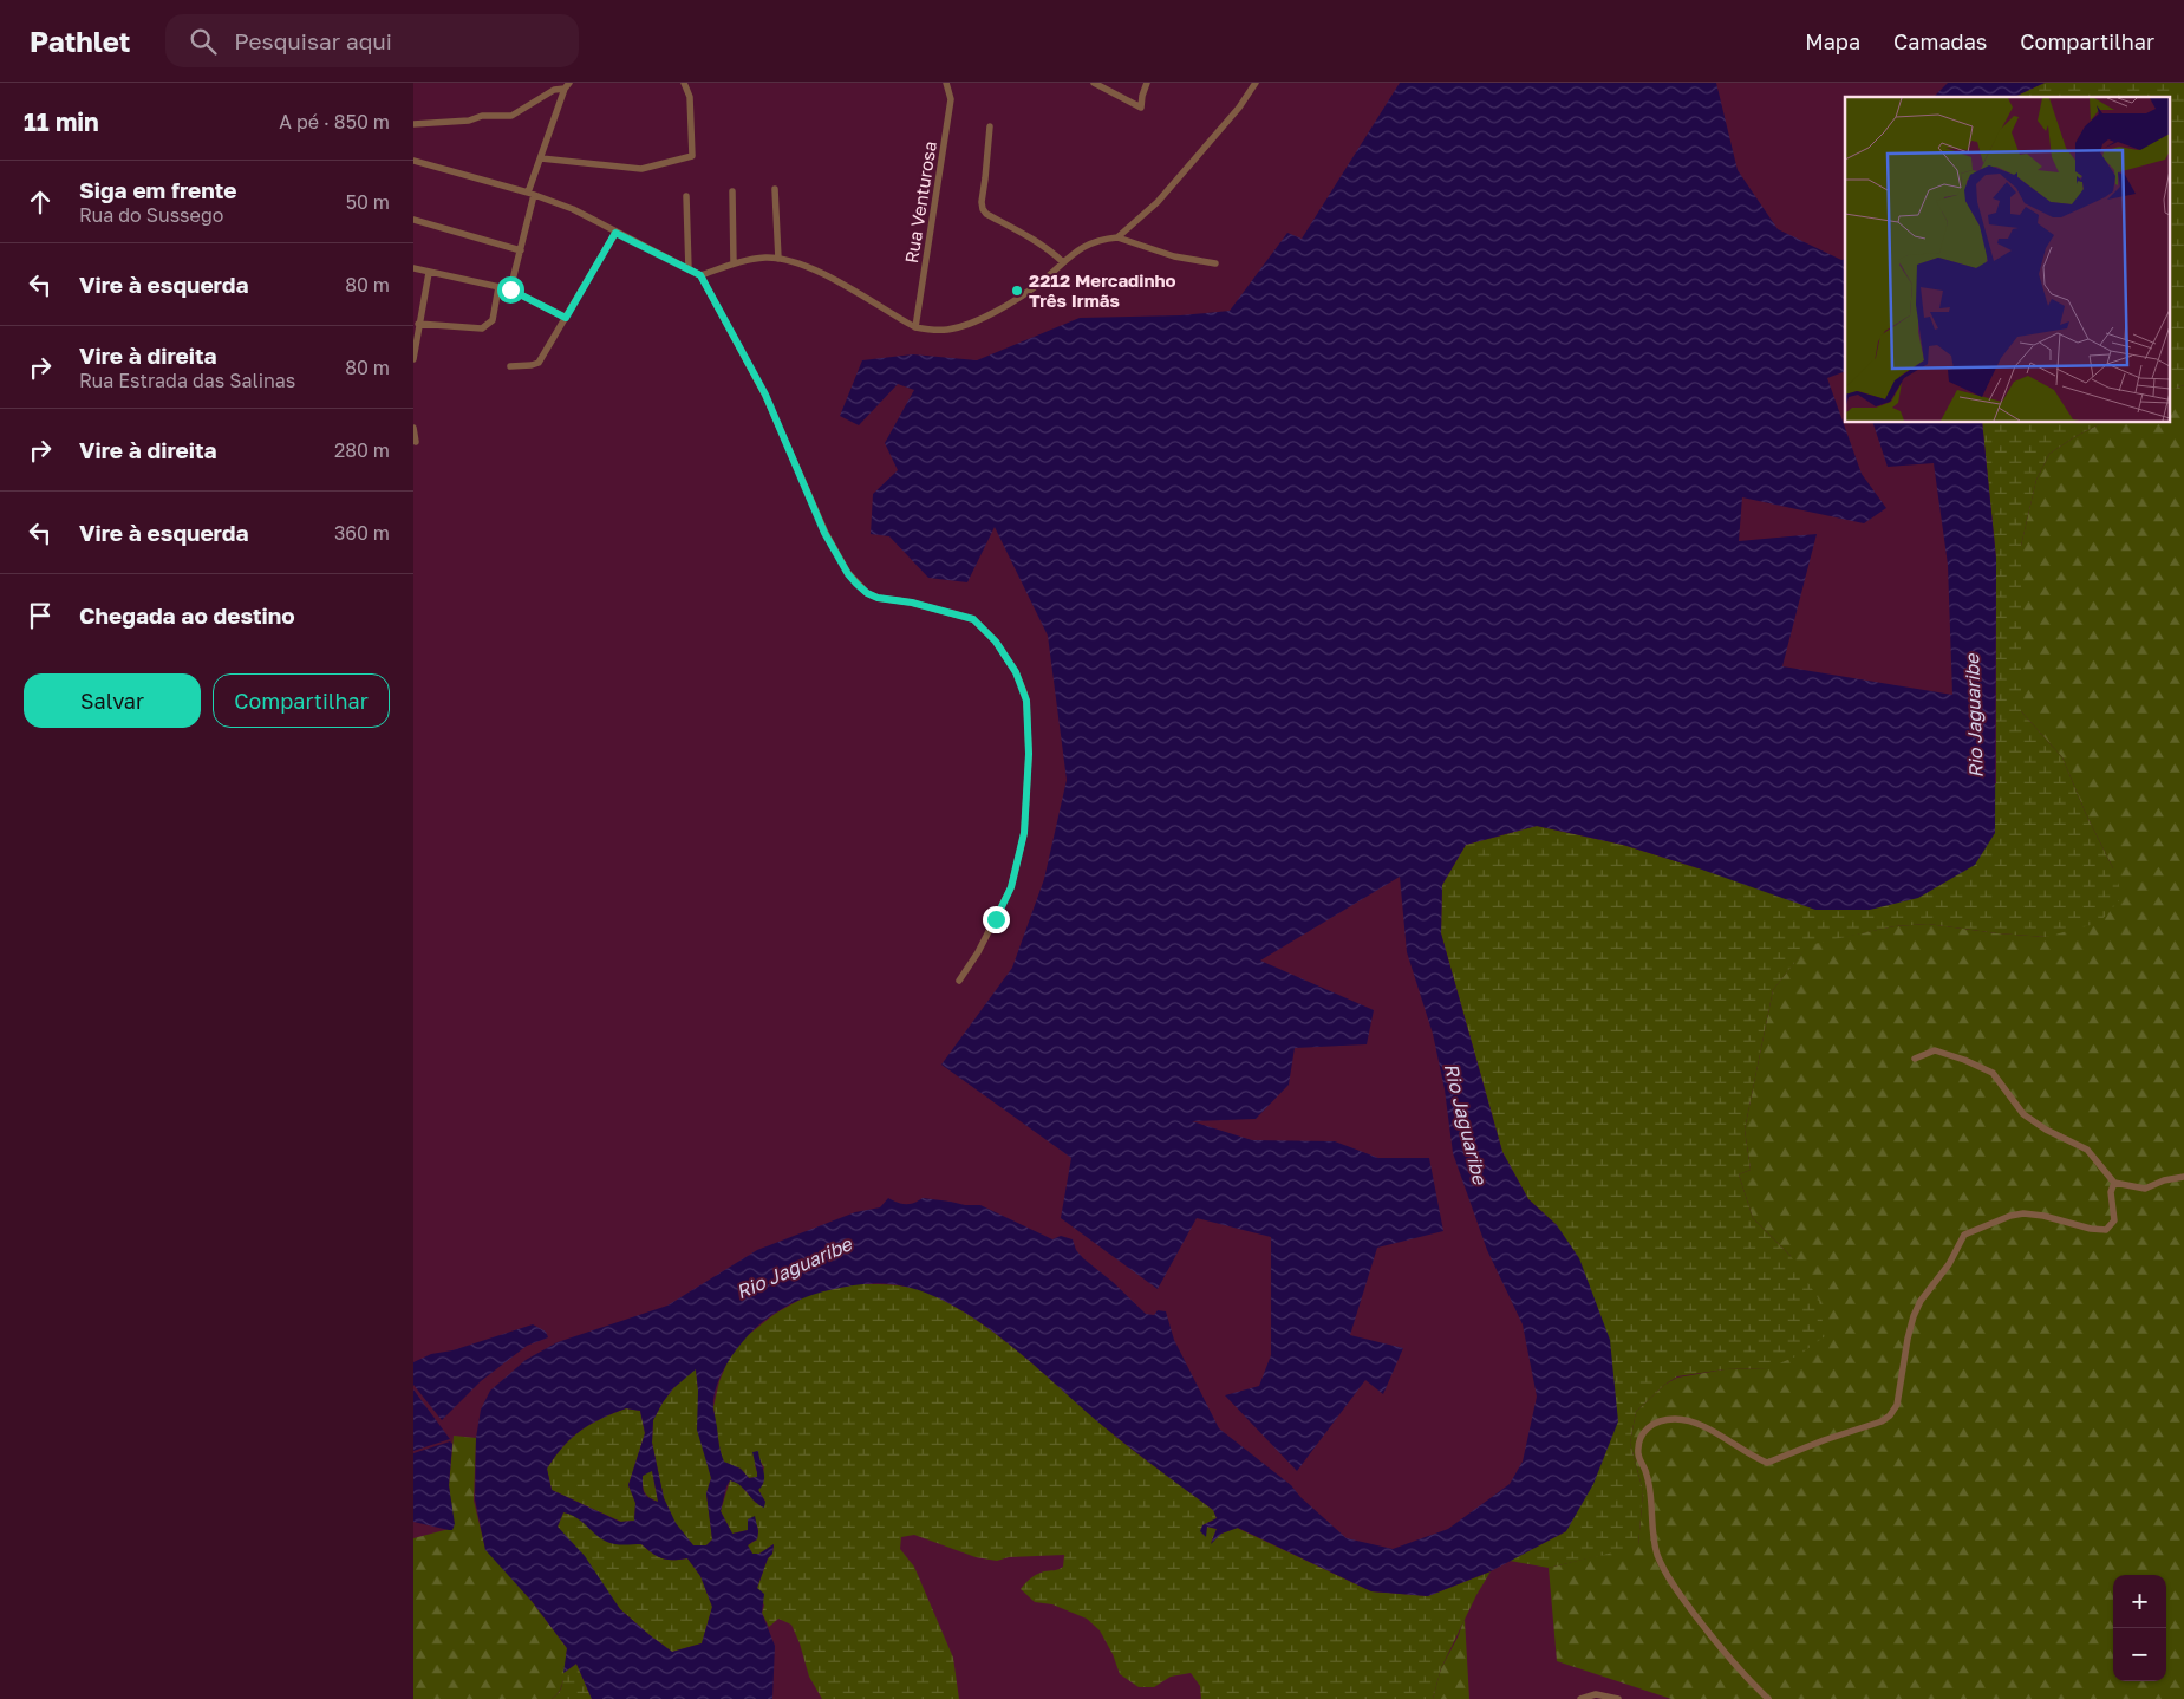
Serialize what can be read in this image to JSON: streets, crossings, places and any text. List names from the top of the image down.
{
  "streets": {
    "street": ["Rua Venturosa"]
  },
  "water": ["Rio Jaguaribe"],
  "places": ["2212 Mercadinho Três Irmãs"],
  "page": {
    "header": "Pathlet",
    "search": "Pesquisar aqui",
    "nav": ["Mapa", "Camadas", "Compartilhar"],
    "heading": ["11 min", "A pé · 850 m"],
    "list": [
      ["Siga em frente", "Rua do Sussego", "50 m"],
      ["Vire à esquerda", "80 m"],
      ["Vire à direita", "Rua Estrada das Salinas", "80 m"],
      ["Vire à direita", "280 m"],
      ["Vire à esquerda", "360 m"],
      "Chegada ao destino"
    ],
    "buttons": ["Salvar", "Compartilhar"],
    "map_buttons": ["+", "−"]
  }
}
